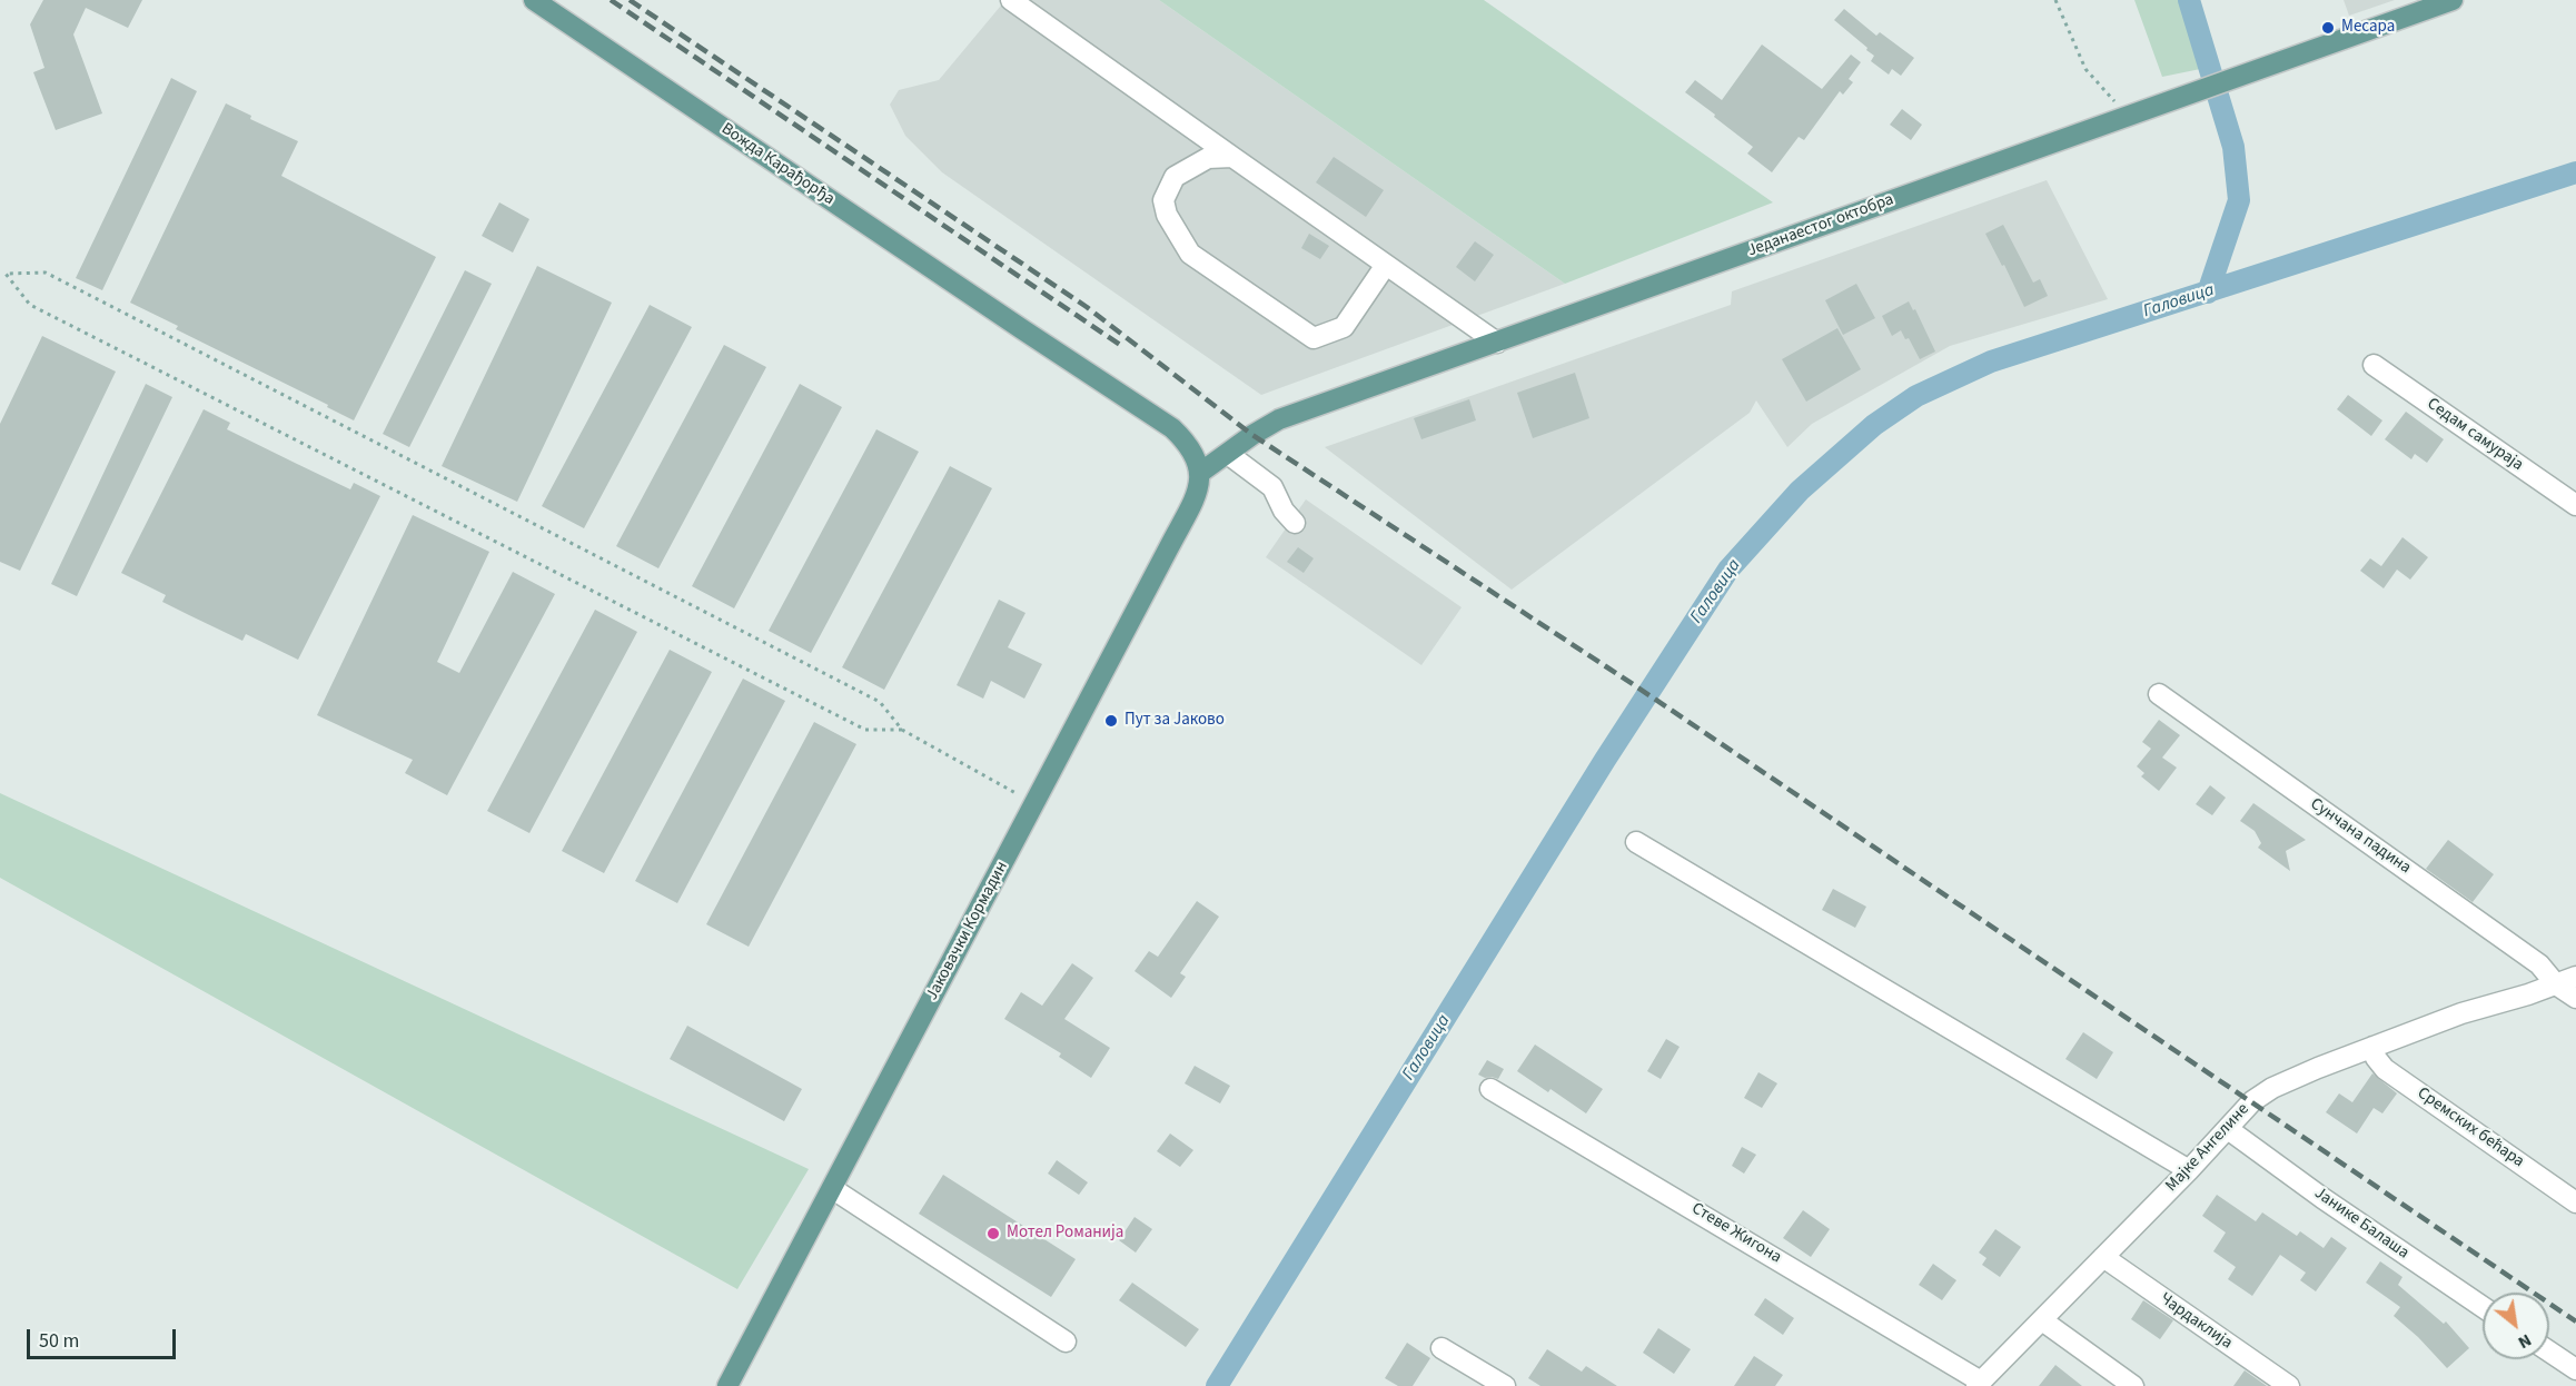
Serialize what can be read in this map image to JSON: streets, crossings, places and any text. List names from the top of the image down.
{
  "streets": {
    "main road": ["Вожда Карађорђа", "Једанаестог октобра", "Јаковачки Кормадин"],
    "street": [
      "Седам самураја",
      "Сунчана падина",
      "Сремских бећара",
      "Мајке Ангелине",
      "Јанике Балаша",
      "Стеве Жигона",
      "Чардаклија"
    ]
  },
  "crossings": [
    ["Вожда Карађорђа", "Једанаестог октобра"],
    ["Вожда Карађорђа", "Јаковачки Кормадин"],
    ["Једанаестог октобра", "Јаковачки Кормадин"],
    ["Сунчана падина", "Мајке Ангелине"],
    ["Сремских бећара", "Мајке Ангелине"],
    ["Мајке Ангелине", "Јанике Балаша"],
    ["Мајке Ангелине", "Стеве Жигона"],
    ["Мајке Ангелине", "Чардаклија"]
  ],
  "water": ["Галовица"],
  "places": ["Месара", "Пут за Јаково", "Мотел Романија"],
  "scale_bar": "50 m",
  "north": "bottom right"
}
